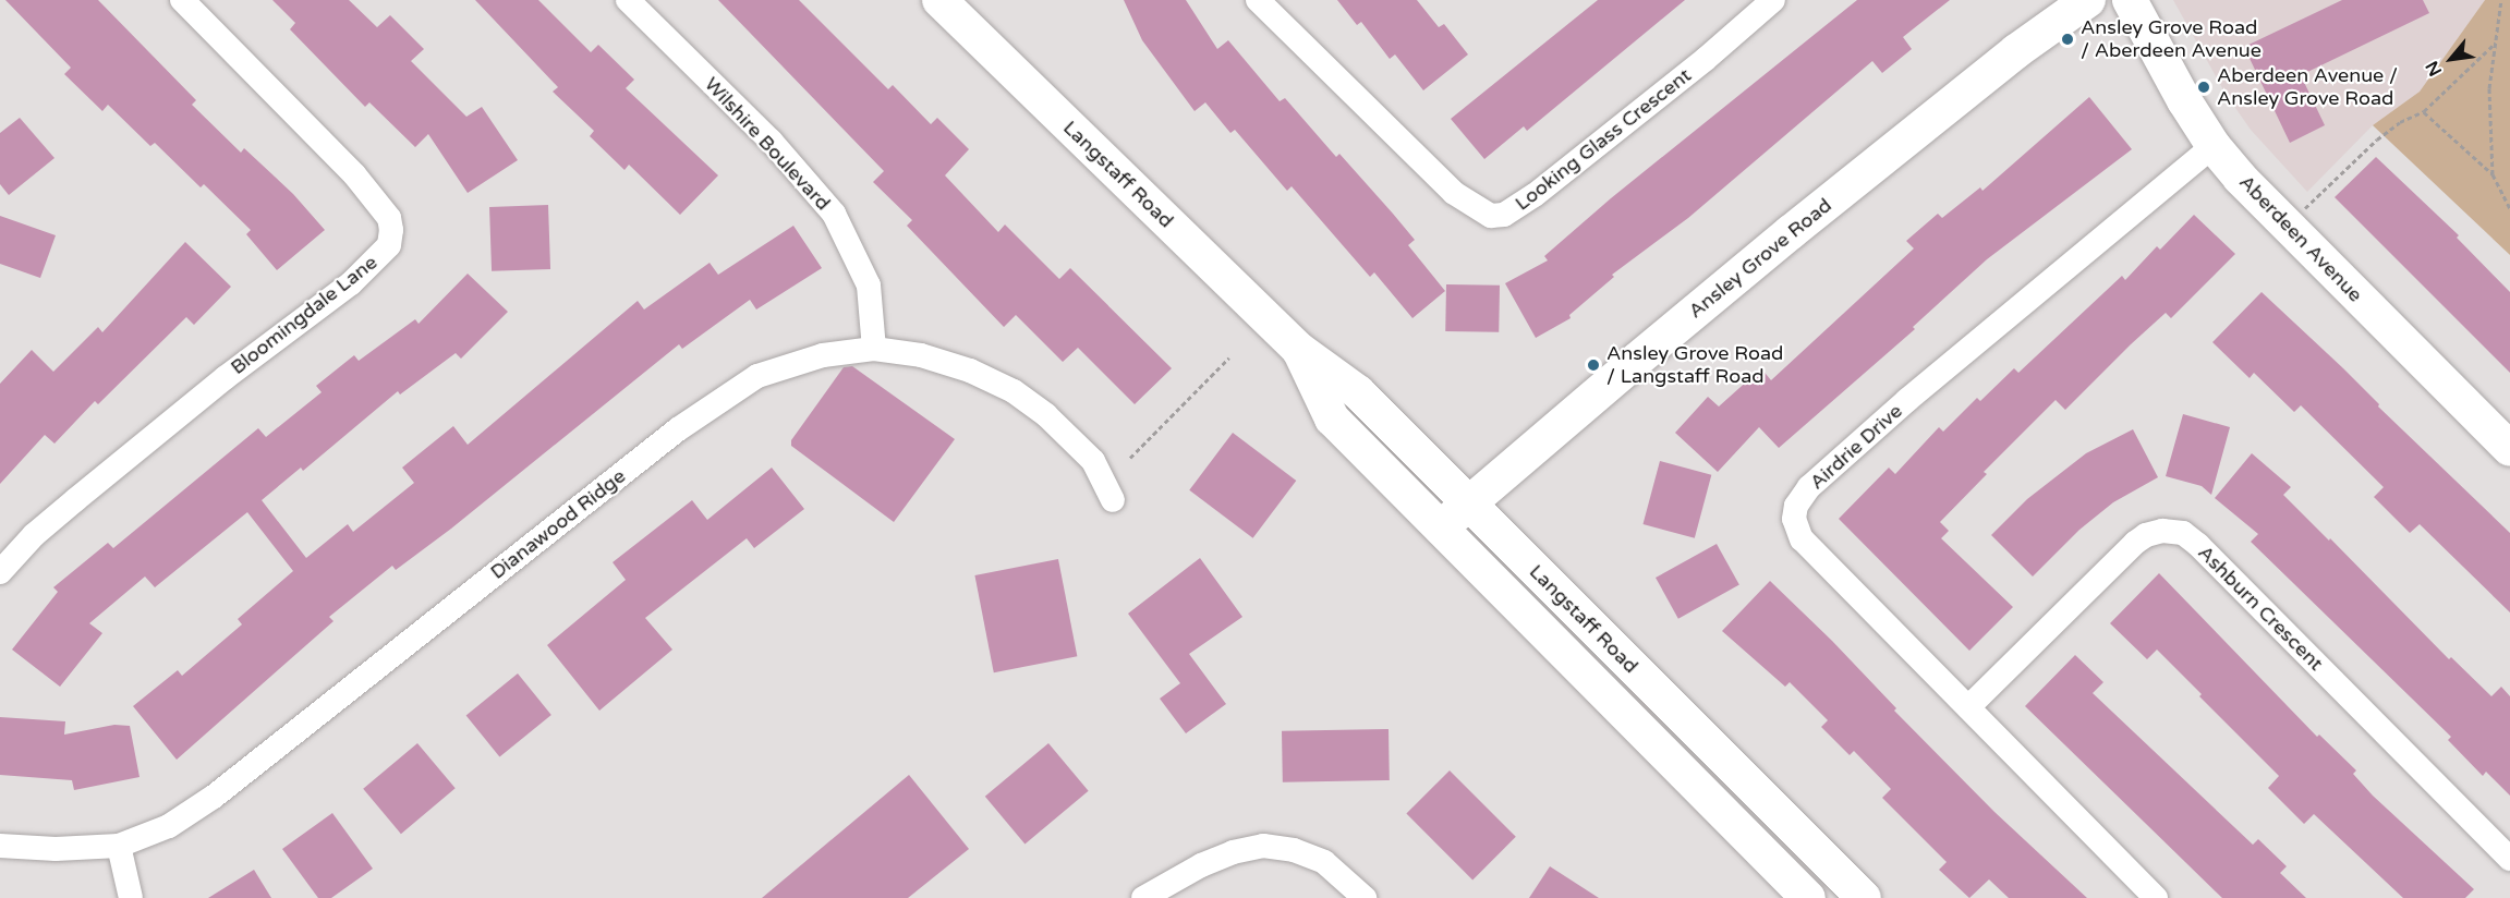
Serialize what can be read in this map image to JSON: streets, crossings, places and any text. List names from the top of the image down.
{
  "streets": {
    "main road": ["Langstaff Road", "Aberdeen Avenue", "Ansley Grove Road"],
    "street": [
      "Looking Glass Crescent",
      "Wilshire Boulevard",
      "Bloomingdale Lane",
      "Airdrie Drive",
      "Dianawood Ridge",
      "Ashburn Crescent"
    ]
  },
  "crossings": [
    ["Wilshire Boulevard", "Dianawood Ridge"],
    ["Langstaff Road", "Ansley Grove Road"],
    ["Aberdeen Avenue", "Airdrie Drive"],
    ["Airdrie Drive", "Ashburn Crescent"]
  ],
  "places": ["Ansley Grove Road / Aberdeen Avenue", "Aberdeen Avenue / Ansley Grove Road", "Ansley Grove Road / Langstaff Road"],
  "north": "bottom left"
}
